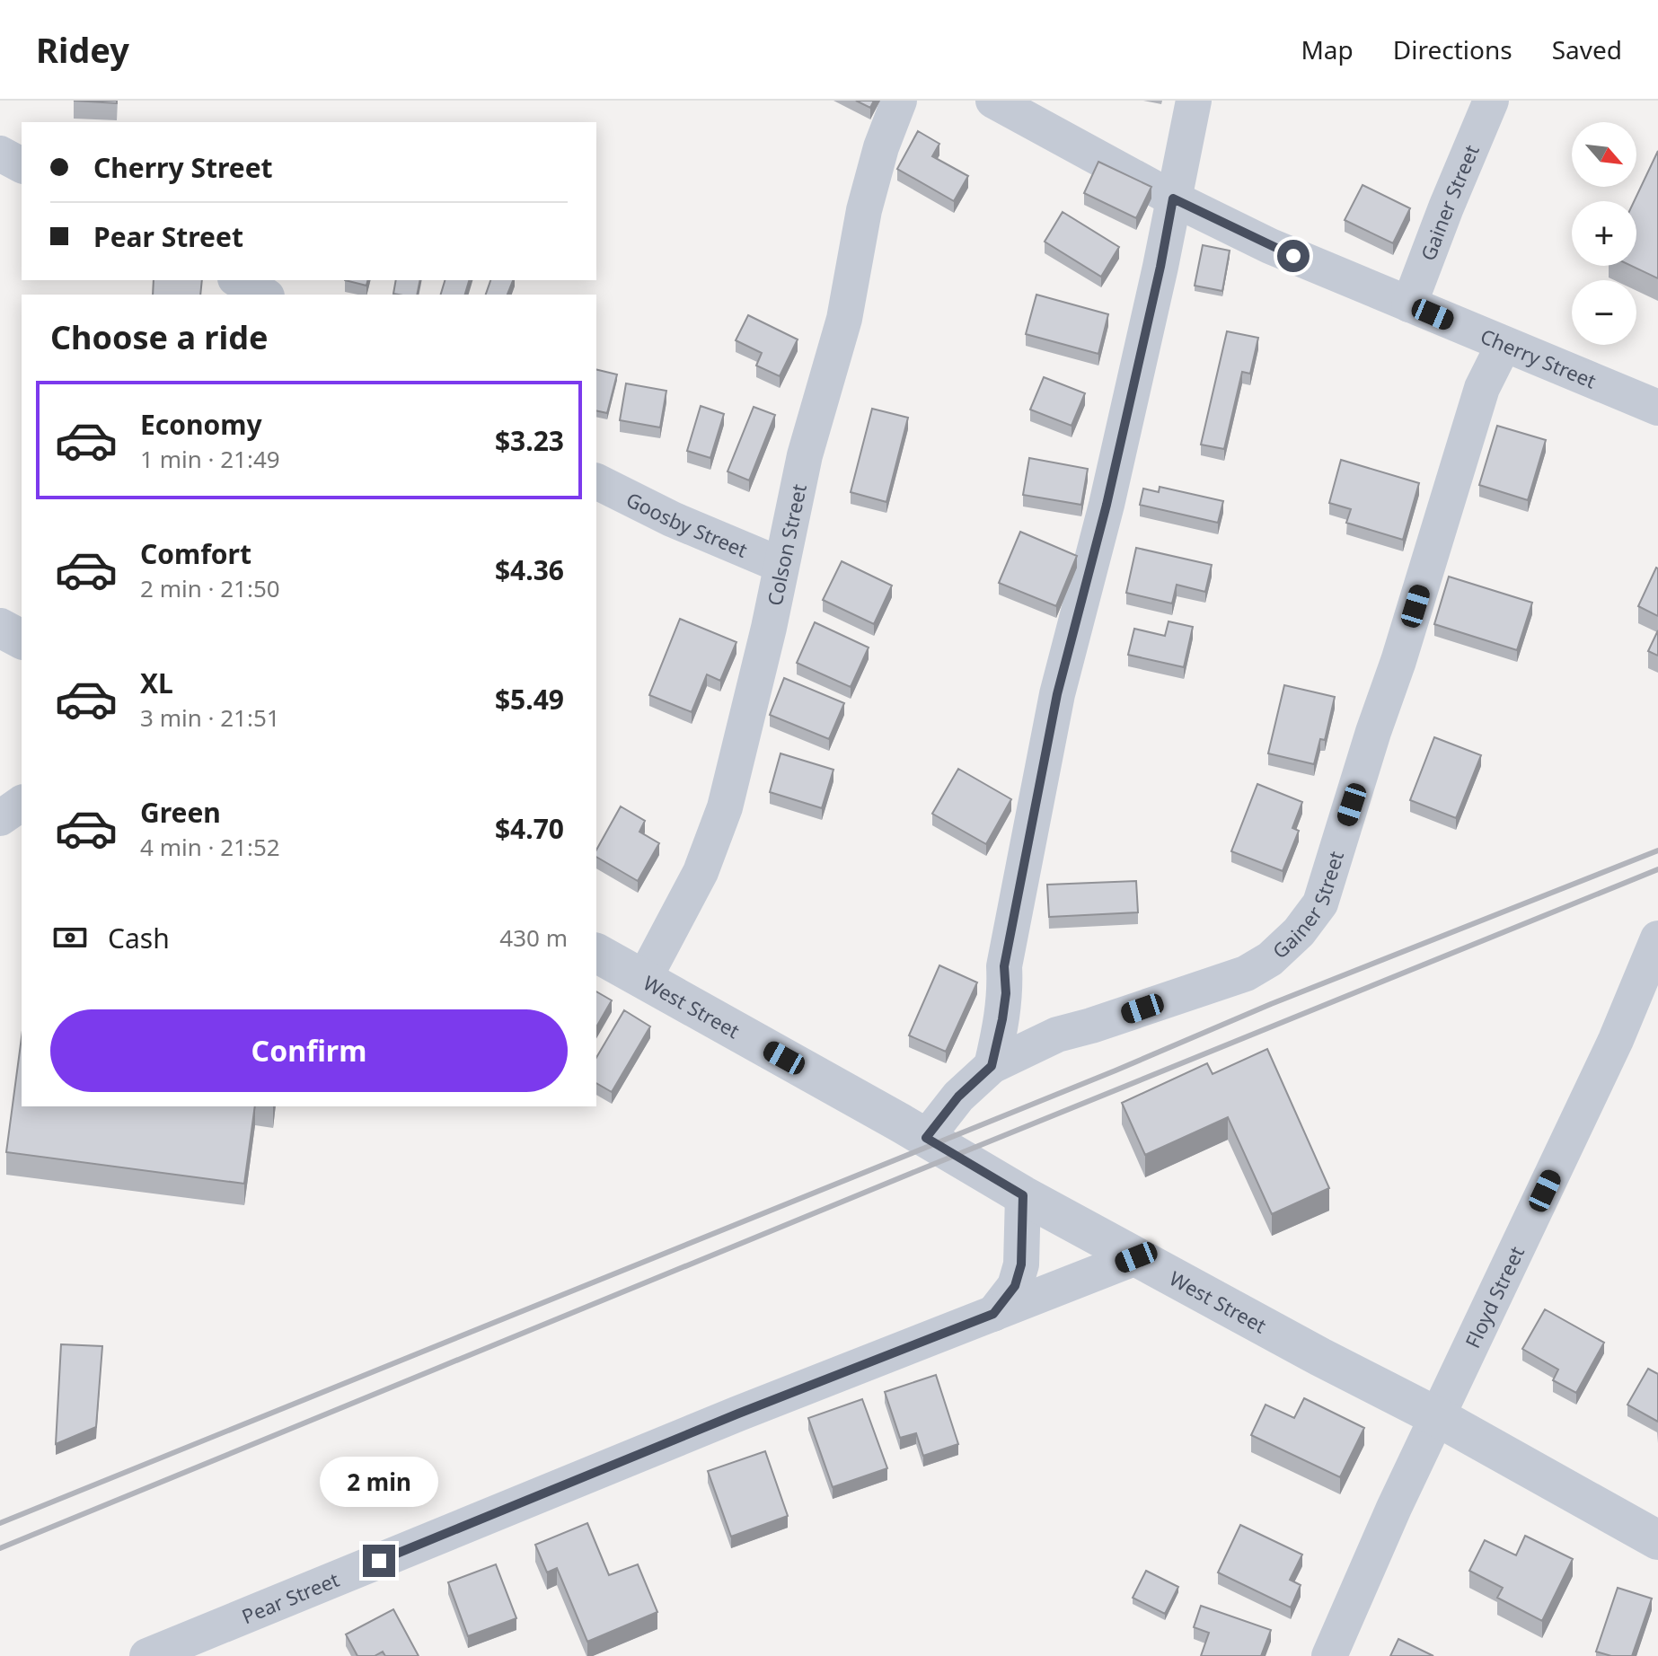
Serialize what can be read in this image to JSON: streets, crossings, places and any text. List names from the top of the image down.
{
  "streets": {
    "street": [
      "Gainer Street",
      "Cherry Street",
      "Goosby Street",
      "Colson Street",
      "West Street",
      "Floyd Street",
      "Pear Street"
    ]
  },
  "crossings": [
    ["Gainer Street", "Cherry Street"],
    ["Gainer Street", "West Street"],
    ["Goosby Street", "Colson Street"],
    ["Colson Street", "West Street"],
    ["West Street", "Floyd Street"],
    ["West Street", "Pear Street"]
  ],
  "north": "bottom right",
  "page": {
    "header": "Ridey",
    "nav": ["Map", "Directions", "Saved"],
    "map_buttons": ["+", "−"],
    "banner": ["Cherry Street", "Pear Street"],
    "heading": "Choose a ride",
    "list": [
      {
        "name": "Economy",
        "note": "1 min · 21:49",
        "value": "$3.23"
      },
      {
        "name": "Comfort",
        "note": "2 min · 21:50",
        "value": "$4.36"
      },
      {
        "name": "XL",
        "note": "3 min · 21:51",
        "value": "$5.49"
      },
      {
        "name": "Green",
        "note": "4 min · 21:52",
        "value": "$4.70"
      }
    ],
    "pay": ["Cash", "430 m"],
    "buttons": "Confirm",
    "bubble": "2 min"
  }
}
